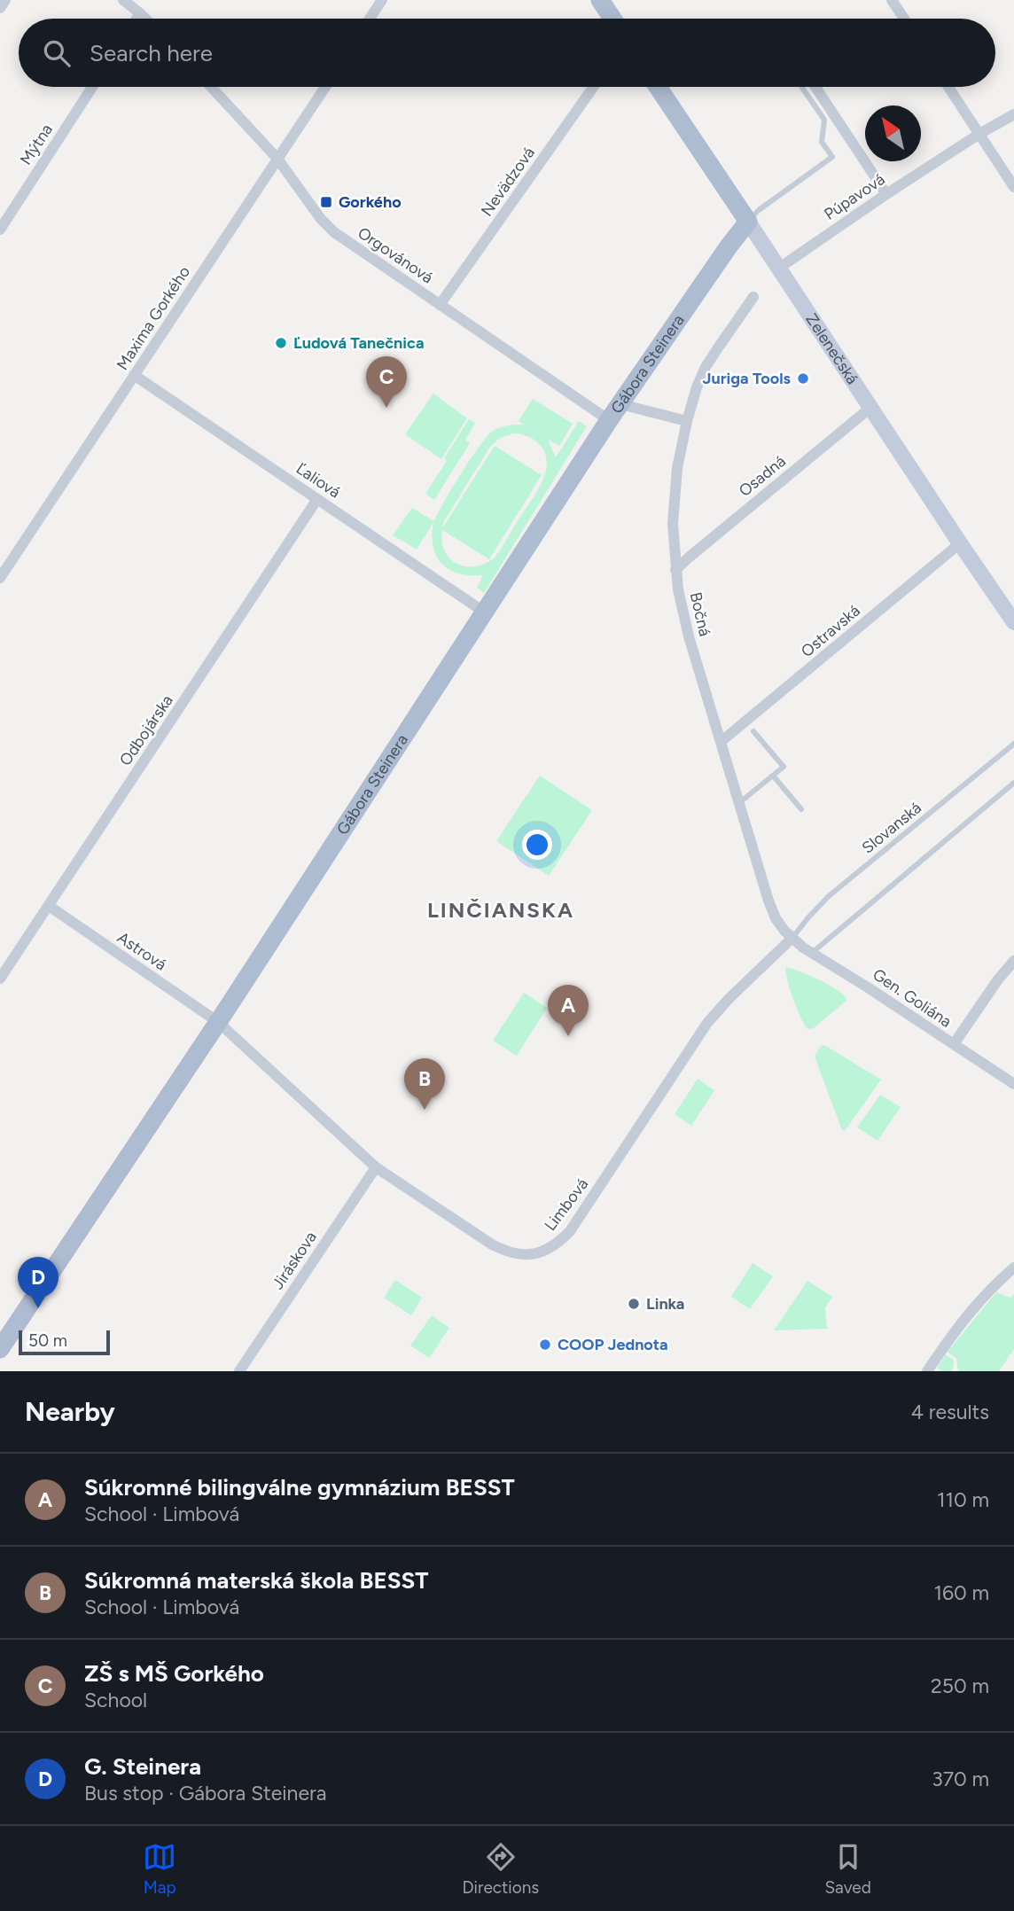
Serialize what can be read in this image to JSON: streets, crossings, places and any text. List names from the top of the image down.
{
  "streets": {
    "main road": ["Zelenečská", "Gábora Steinera"],
    "street": [
      "Mýtna",
      "Nevädzová",
      "Púpavová",
      "Orgovánová",
      "Maxima Gorkého",
      "Osadná",
      "Ľaliová",
      "Bočná",
      "Ostravská",
      "Odbojárska",
      "Astrová",
      "Gen. Goliána",
      "Limbová",
      "Jiráskova"
    ],
    "lane": ["Slovanská"]
  },
  "crossings": [
    ["Nevädzová", "Orgovánová"],
    ["Púpavová", "Zelenečská"],
    ["Orgovánová", "Maxima Gorkého"],
    ["Orgovánová", "Gábora Steinera"],
    ["Maxima Gorkého", "Ľaliová"],
    ["Zelenečská", "Gábora Steinera"],
    ["Zelenečská", "Osadná"],
    ["Zelenečská", "Ostravská"],
    ["Gábora Steinera", "Ľaliová"],
    ["Gábora Steinera", "Astrová"],
    ["Gábora Steinera", "Limbová"],
    ["Osadná", "Bočná"],
    ["Ľaliová", "Odbojárska"],
    ["Bočná", "Ostravská"],
    ["Bočná", "Slovanská"],
    ["Bočná", "Gen. Goliána"],
    ["Bočná", "Limbová"],
    ["Odbojárska", "Astrová"],
    ["Slovanská", "Gen. Goliána"],
    ["Slovanská", "Limbová"],
    ["Astrová", "Limbová"],
    ["Gen. Goliána", "Limbová"],
    ["Limbová", "Jiráskova"]
  ],
  "districts": ["LINČIANSKA"],
  "places": {
    "transit": ["Gorkého"],
    "other": [
      "Ľudová Tanečnica",
      "Juriga Tools",
      "Linka",
      "COOP Jednota"
    ]
  },
  "scale_bar": "50 m",
  "north": "top left",
  "page": {
    "search": "Search here",
    "pins": [
      "C",
      "A",
      "B",
      "D"
    ],
    "scale": "50 m",
    "heading": ["Nearby", "4 results"],
    "list": [
      {
        "mark": "A",
        "name": "Súkromné bilingválne gymnázium BESST",
        "note": "School · Limbová",
        "value": "110 m"
      },
      {
        "mark": "B",
        "name": "Súkromná materská škola BESST",
        "note": "School · Limbová",
        "value": "160 m"
      },
      {
        "mark": "C",
        "name": "ZŠ s MŠ Gorkého",
        "note": "School",
        "value": "250 m"
      },
      {
        "mark": "D",
        "name": "G. Steinera",
        "note": "Bus stop · Gábora Steinera",
        "value": "370 m"
      }
    ],
    "nav": ["Map", "Directions", "Saved"]
  }
}
